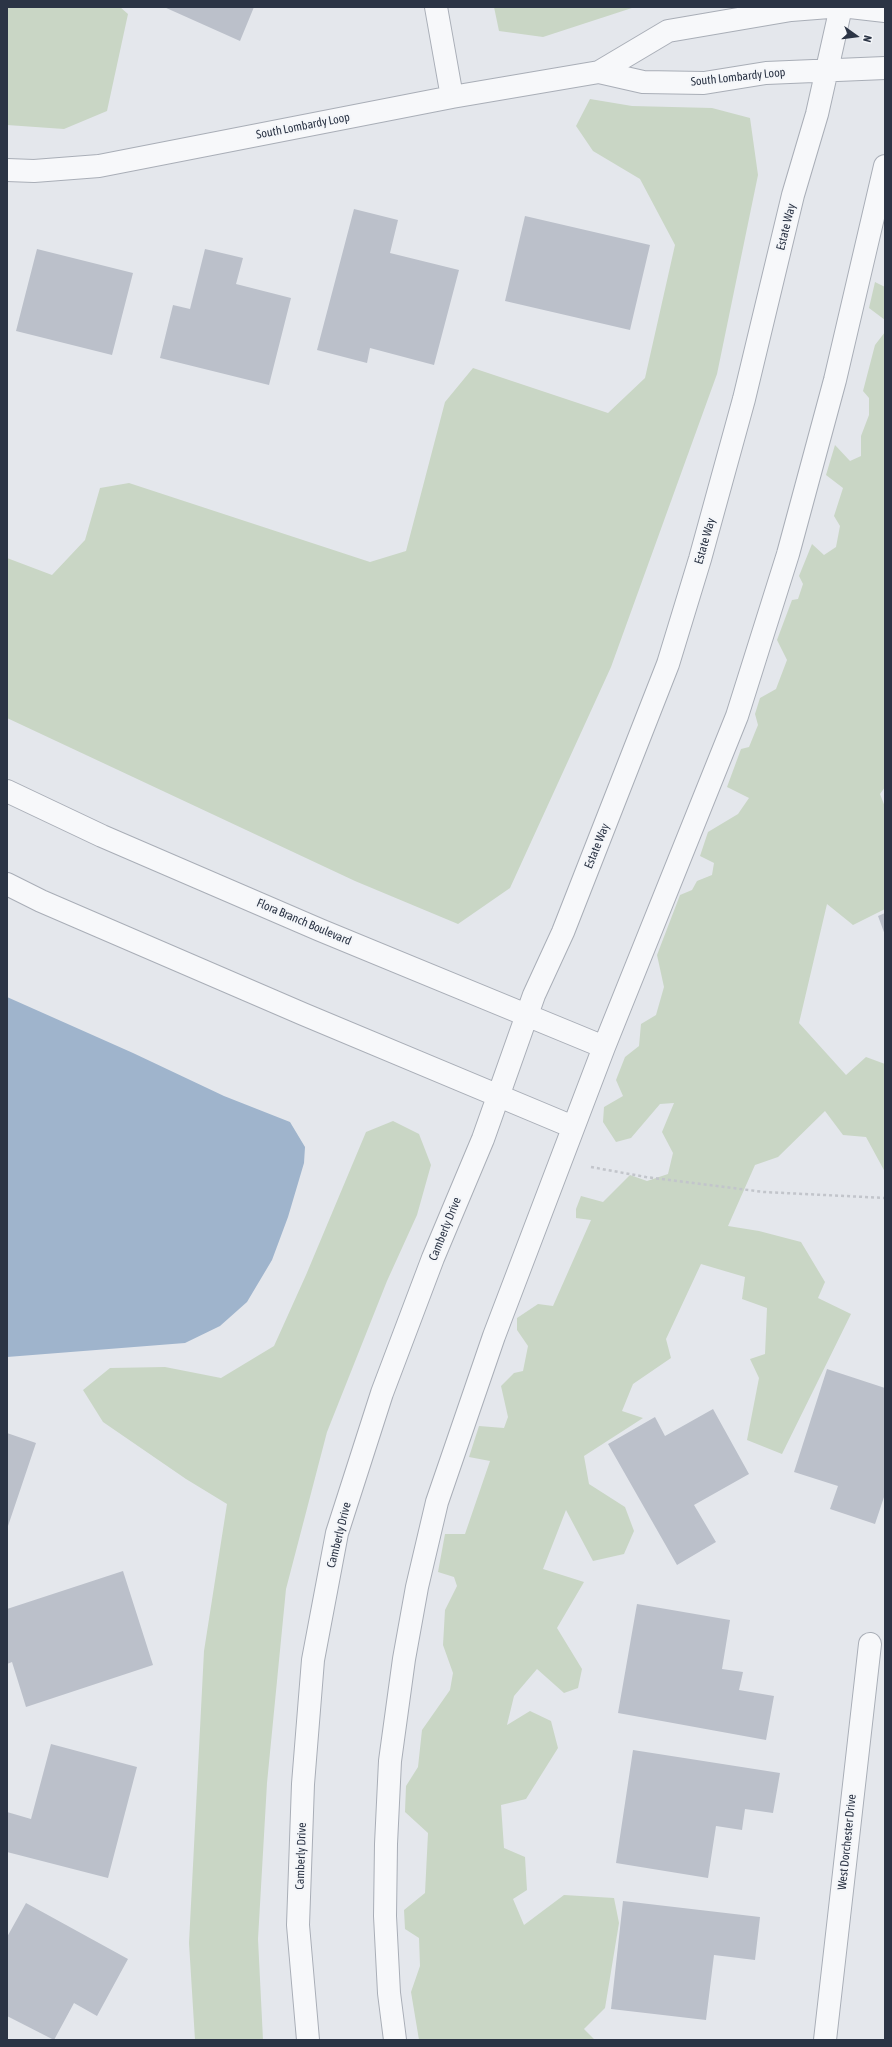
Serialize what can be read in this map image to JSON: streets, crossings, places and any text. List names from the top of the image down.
{
  "streets": {
    "street": [
      "South Lombardy Loop",
      "Estate Way",
      "Flora Branch Boulevard",
      "Camberly Drive",
      "West Dorchester Drive"
    ]
  },
  "crossings": [
    ["South Lombardy Loop", "Estate Way"],
    ["Estate Way", "Flora Branch Boulevard"],
    ["Estate Way", "Camberly Drive"]
  ],
  "north": "right"
}
